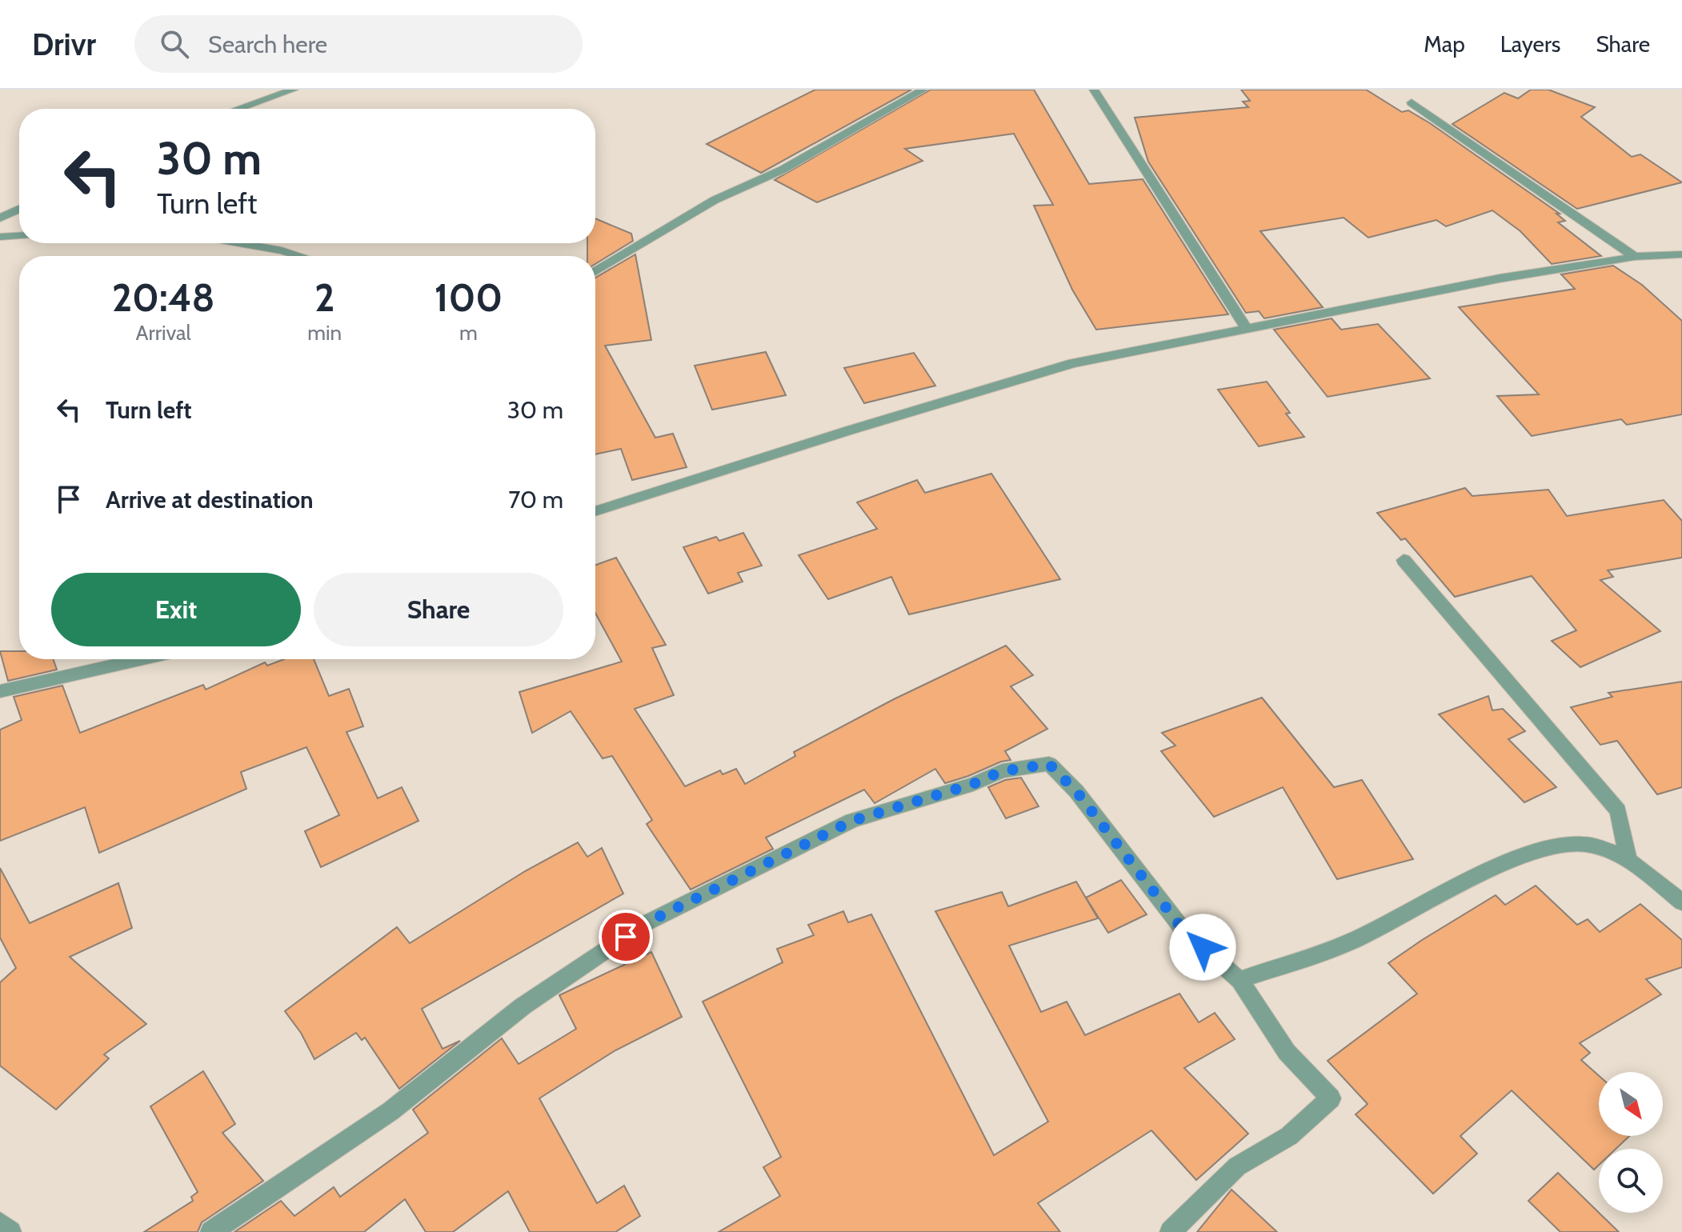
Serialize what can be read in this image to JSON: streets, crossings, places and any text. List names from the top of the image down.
{
  "north": "bottom right",
  "page": {
    "header": "Drivr",
    "search": "Search here",
    "nav": ["Map", "Layers", "Share"],
    "turn": ["30 m", "Turn left"],
    "eta": [
      "20:48",
      "Arrival",
      "2",
      "min",
      "100",
      "m"
    ],
    "list": [
      {
        "name": "Turn left",
        "value": "30 m"
      },
      {
        "name": "Arrive at destination",
        "value": "70 m"
      }
    ],
    "buttons": ["Exit", "Share"]
  }
}
